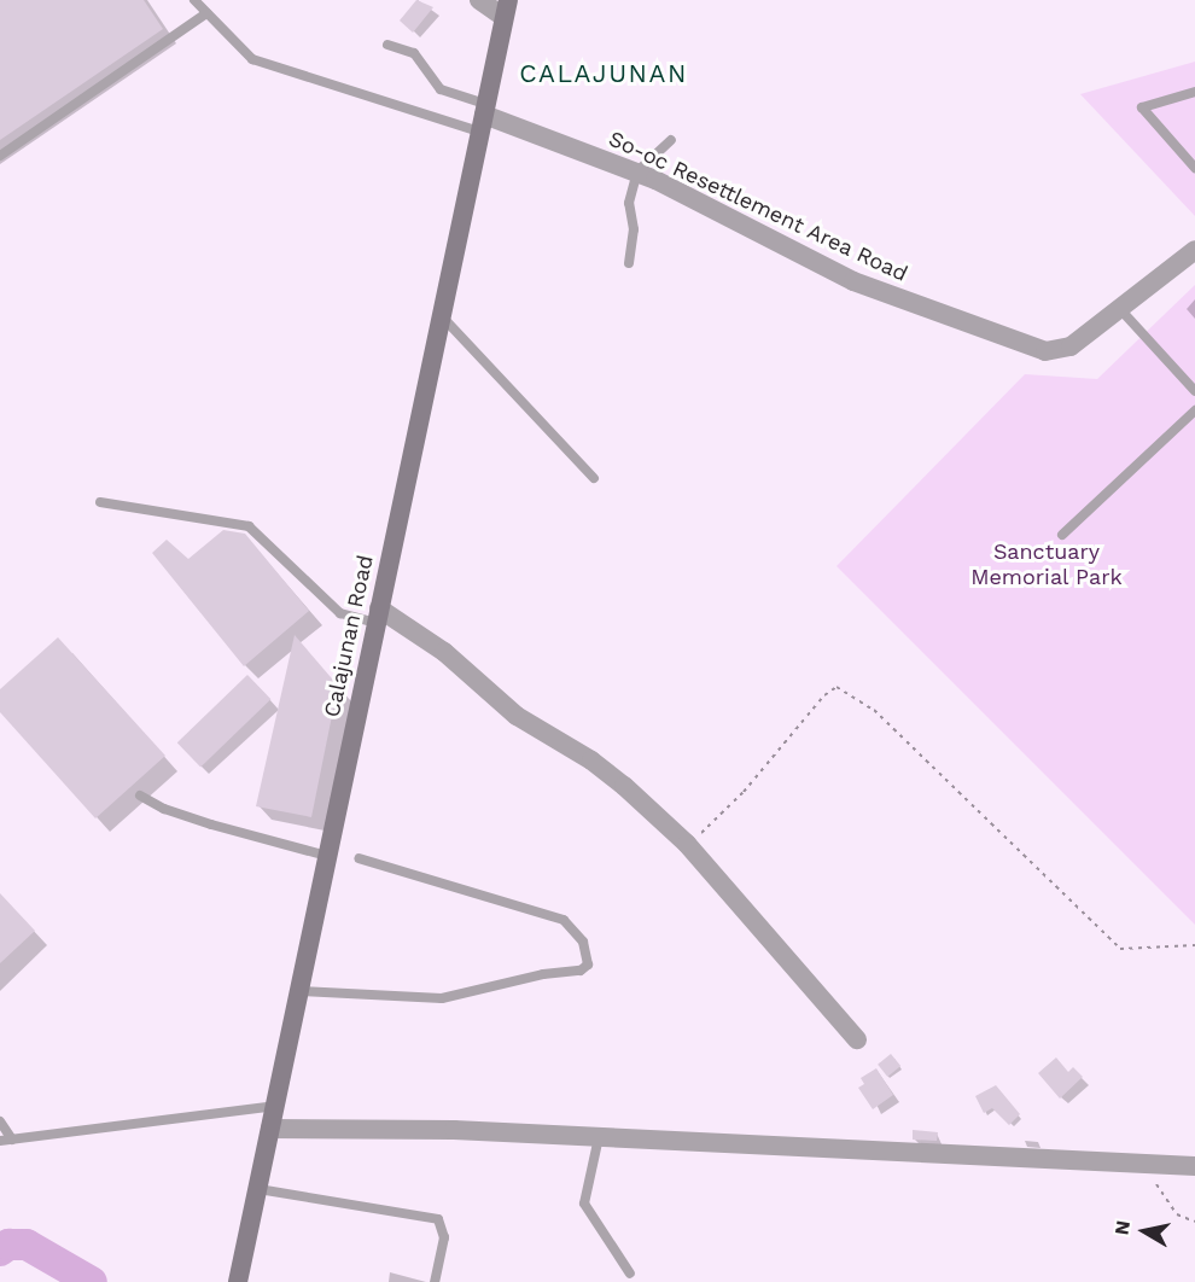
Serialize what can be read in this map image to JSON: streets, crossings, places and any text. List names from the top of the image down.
{
  "streets": {
    "main road": ["Calajunan Road"],
    "street": ["So-oc Resettlement Area Road"]
  },
  "crossings": [
    ["So-oc Resettlement Area Road", "Calajunan Road"]
  ],
  "districts": ["CALAJUNAN"],
  "parks": ["Sanctuary Memorial Park"],
  "north": "left"
}
